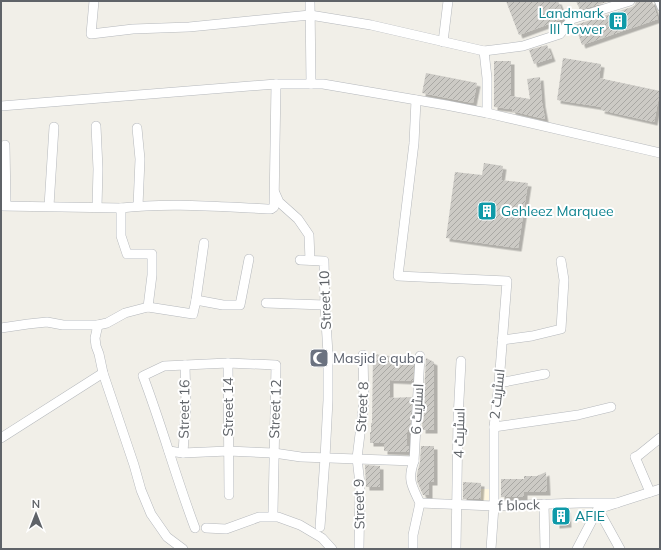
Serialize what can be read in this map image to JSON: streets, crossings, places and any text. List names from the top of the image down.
{
  "streets": {
    "street": [
      "Street 10",
      "اسٹریٹ 2",
      "Street 14",
      "Street 8",
      "Street 16",
      "Street 12",
      "اسٹریٹ 6",
      "اسٹریٹ 4",
      "Street 9",
      "f block"
    ]
  },
  "crossings": [
    ["اسٹریٹ 2", "f block"],
    ["Street 14", "Street 12"],
    ["Street 8", "Street 9"],
    ["اسٹریٹ 6", "f block"],
    ["اسٹریٹ 4", "f block"]
  ],
  "places": {
    "building": ["Landmark III Tower", "Gehleez Marquee", "AFIE"],
    "mosque": ["Masjid e quba"]
  },
  "north": "top"
}
